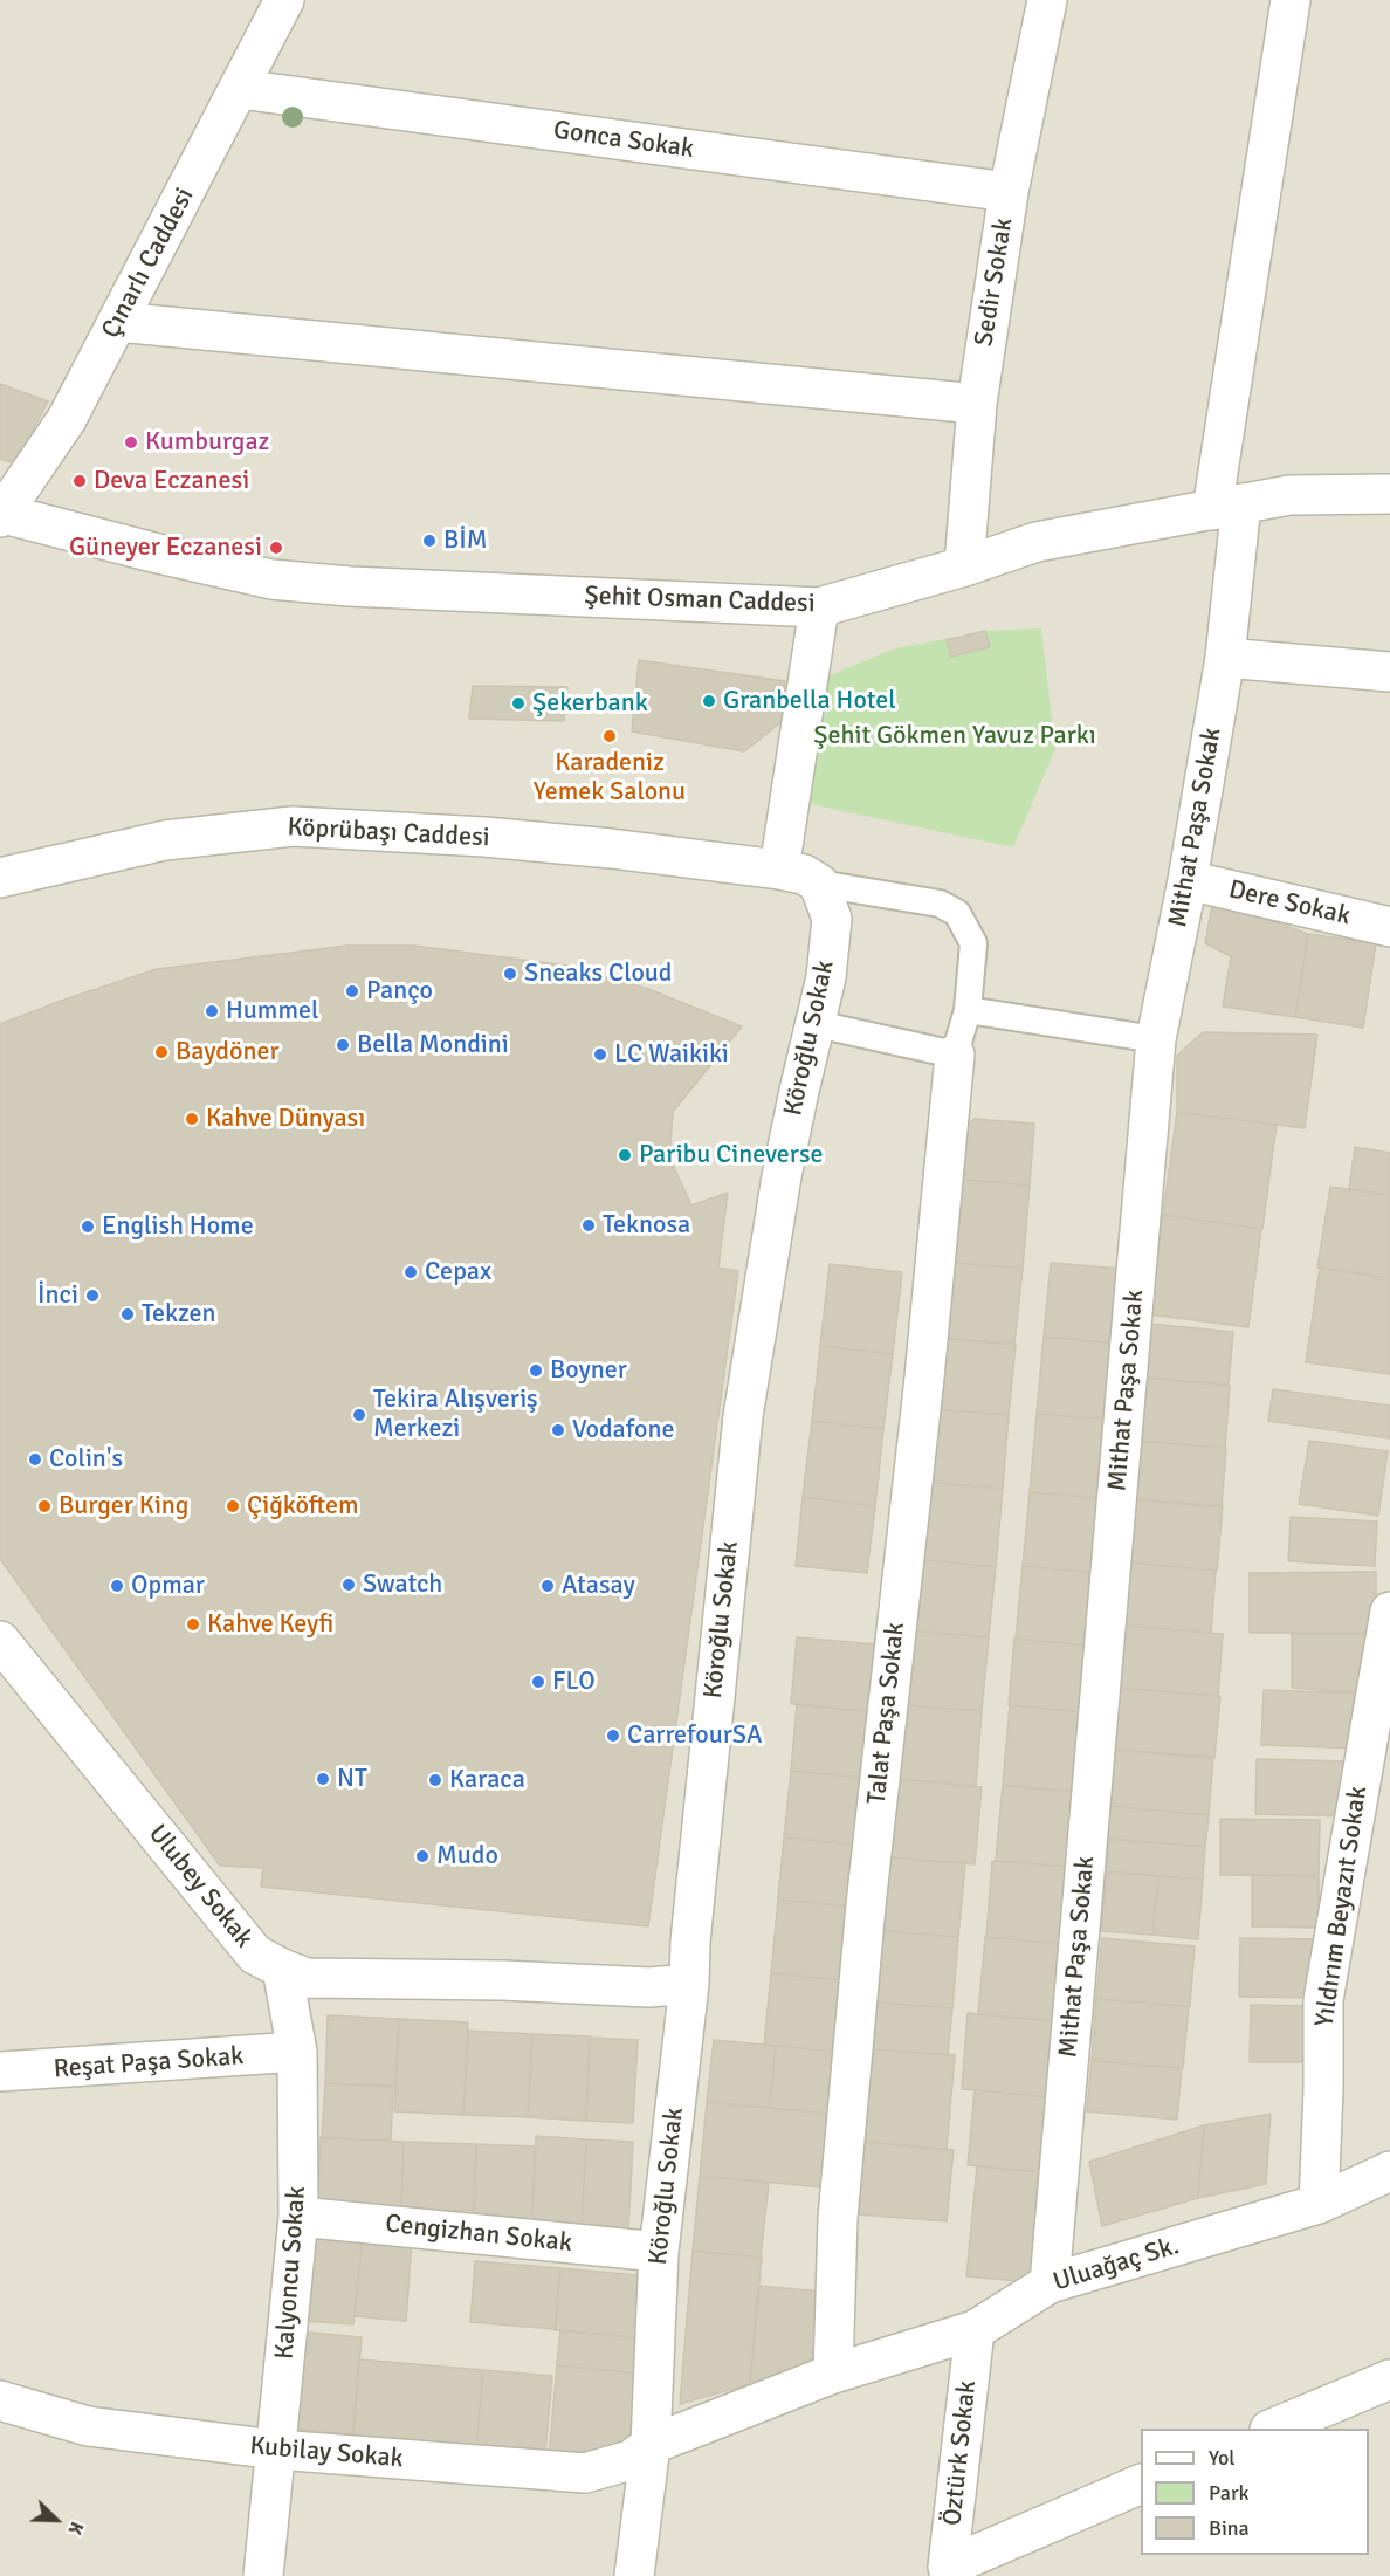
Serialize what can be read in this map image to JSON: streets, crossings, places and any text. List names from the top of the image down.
{
  "streets": {
    "street": [
      "Gonca Sokak",
      "Çınarlı Caddesi",
      "Sedir Sokak",
      "Şehit Osman Caddesi",
      "Mithat Paşa Sokak",
      "Köprübaşı Caddesi",
      "Dere Sokak",
      "Köroğlu Sokak",
      "Talat Paşa Sokak",
      "Ulubey Sokak",
      "Yıldırım Beyazıt Sokak",
      "Reşat Paşa Sokak",
      "Cengizhan Sokak",
      "Uluağaç Sk.",
      "Kalyoncu Sokak",
      "Kubilay Sokak",
      "Öztürk Sokak"
    ]
  },
  "crossings": [
    ["Gonca Sokak", "Çınarlı Caddesi"],
    ["Gonca Sokak", "Sedir Sokak"],
    ["Çınarlı Caddesi", "Şehit Osman Caddesi"],
    ["Sedir Sokak", "Şehit Osman Caddesi"],
    ["Şehit Osman Caddesi", "Mithat Paşa Sokak"],
    ["Mithat Paşa Sokak", "Dere Sokak"],
    ["Mithat Paşa Sokak", "Uluağaç Sk."],
    ["Köroğlu Sokak", "Ulubey Sokak"],
    ["Köroğlu Sokak", "Cengizhan Sokak"],
    ["Köroğlu Sokak", "Uluağaç Sk."],
    ["Köroğlu Sokak", "Kubilay Sokak"],
    ["Talat Paşa Sokak", "Uluağaç Sk."],
    ["Ulubey Sokak", "Kalyoncu Sokak"],
    ["Yıldırım Beyazıt Sokak", "Uluağaç Sk."],
    ["Reşat Paşa Sokak", "Kalyoncu Sokak"],
    ["Cengizhan Sokak", "Kalyoncu Sokak"],
    ["Uluağaç Sk.", "Kubilay Sokak"],
    ["Uluağaç Sk.", "Öztürk Sokak"],
    ["Kalyoncu Sokak", "Kubilay Sokak"]
  ],
  "parks": ["Şehit Gökmen Yavuz Parkı"],
  "places": [
    "Kumburgaz",
    "Deva Eczanesi",
    "BİM",
    "Güneyer Eczanesi",
    "Granbella Hotel",
    "Şekerbank",
    "Karadeniz Yemek Salonu",
    "Sneaks Cloud",
    "Panço",
    "Hummel",
    "Bella Mondini",
    "Baydöner",
    "LC Waikiki",
    "Kahve Dünyası",
    "Paribu Cineverse",
    "Teknosa",
    "English Home",
    "Cepax",
    "İnci",
    "Tekzen",
    "Boyner",
    "Tekira Alışveriş Merkezi",
    "Vodafone",
    "Colin's",
    "Burger King",
    "Çiğköftem",
    "Swatch",
    "Opmar",
    "Atasay",
    "Kahve Keyfi",
    "FLO",
    "CarrefourSA",
    "NT",
    "Karaca",
    "Mudo"
  ],
  "legend": ["Yol", "Park", "Bina"],
  "north": "bottom right"
}
